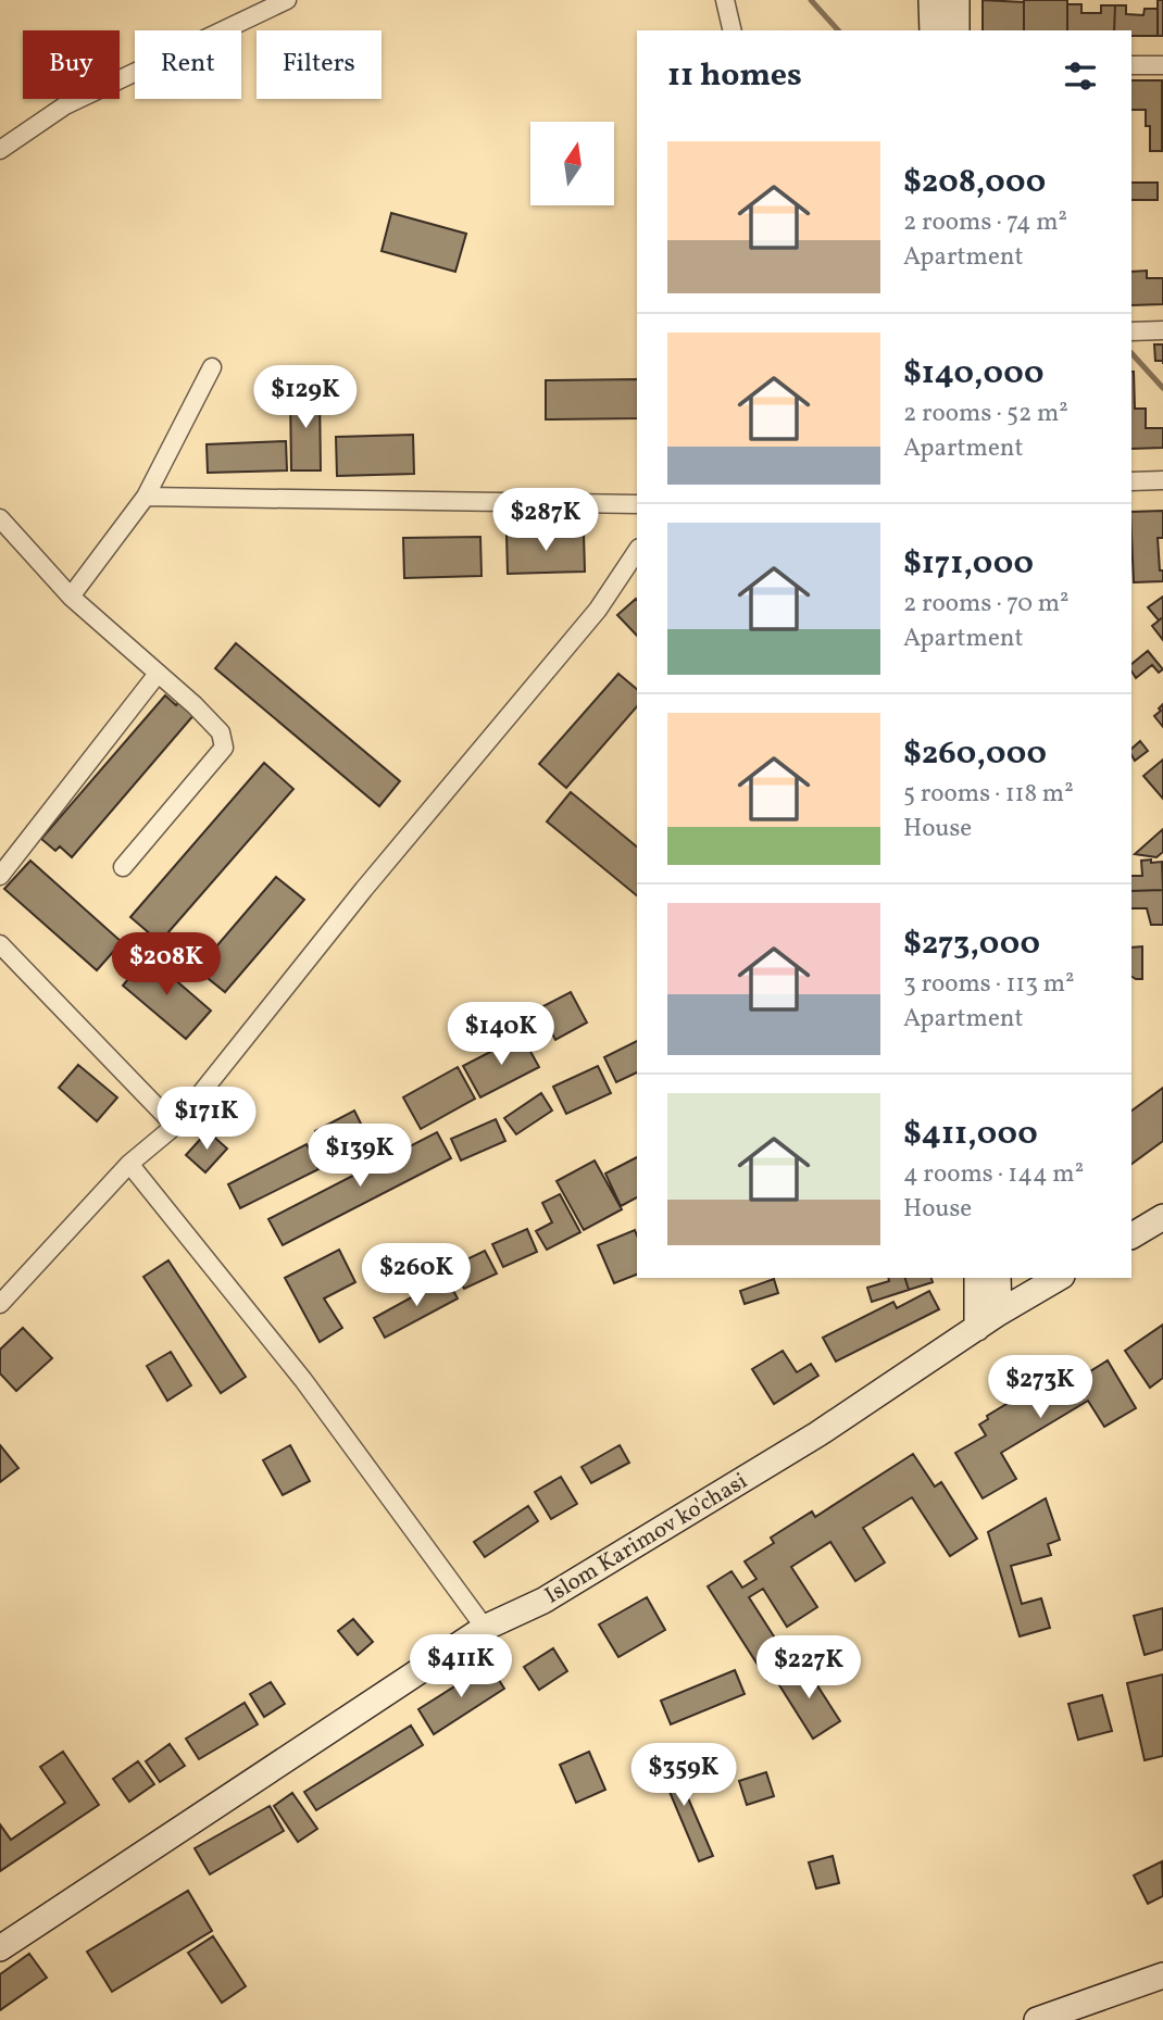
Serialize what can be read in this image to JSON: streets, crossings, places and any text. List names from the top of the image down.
{
  "streets": {
    "main road": ["Islom Karimov ko'chasi"]
  },
  "north": "top",
  "page": {
    "chip": ["Buy", "Rent", "Filters"],
    "heading": "11 homes",
    "list": [
      {
        "name": "$208,000",
        "note": "2 rooms · 74 m² · Apartment"
      },
      {
        "name": "$140,000",
        "note": "2 rooms · 52 m² · Apartment"
      },
      {
        "name": "$171,000",
        "note": "2 rooms · 70 m² · Apartment"
      },
      {
        "name": "$260,000",
        "note": "5 rooms · 118 m² · House"
      },
      {
        "name": "$273,000",
        "note": "3 rooms · 113 m² · Apartment"
      },
      {
        "name": "$411,000",
        "note": "4 rooms · 144 m² · House"
      }
    ],
    "price": [
      "$129K",
      "$287K",
      "$208K",
      "$140K",
      "$171K",
      "$139K",
      "$260K",
      "$273K",
      "$411K",
      "$227K",
      "$359K"
    ]
  }
}
